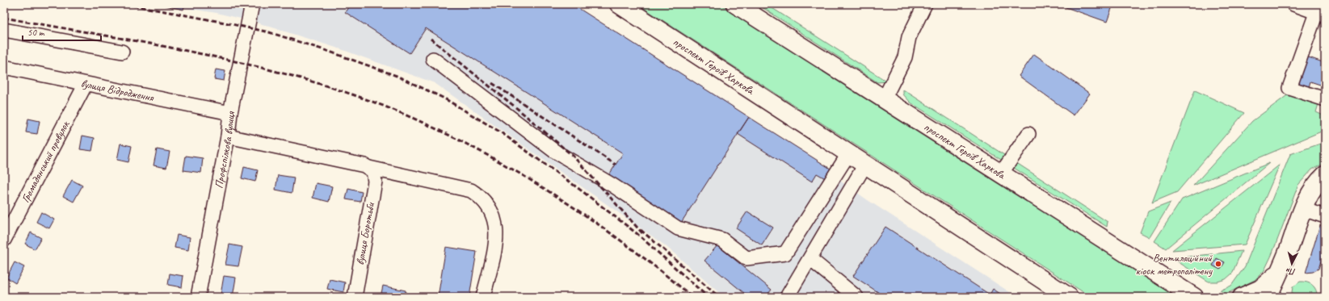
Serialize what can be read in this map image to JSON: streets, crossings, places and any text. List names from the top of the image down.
{
  "streets": {
    "main road": ["проспект Героїв Харкова"],
    "street": [
      "вулиця Відродження",
      "Профспілкова вулиця",
      "Громадянський провулок",
      "вулиця Боротьби"
    ]
  },
  "crossings": [
    ["вулиця Відродження", "Профспілкова вулиця"],
    ["вулиця Відродження", "Громадянський провулок"]
  ],
  "places": ["Вентиляційний кіоск метрополітену"],
  "scale_bar": "50 m",
  "north": "bottom"
}
